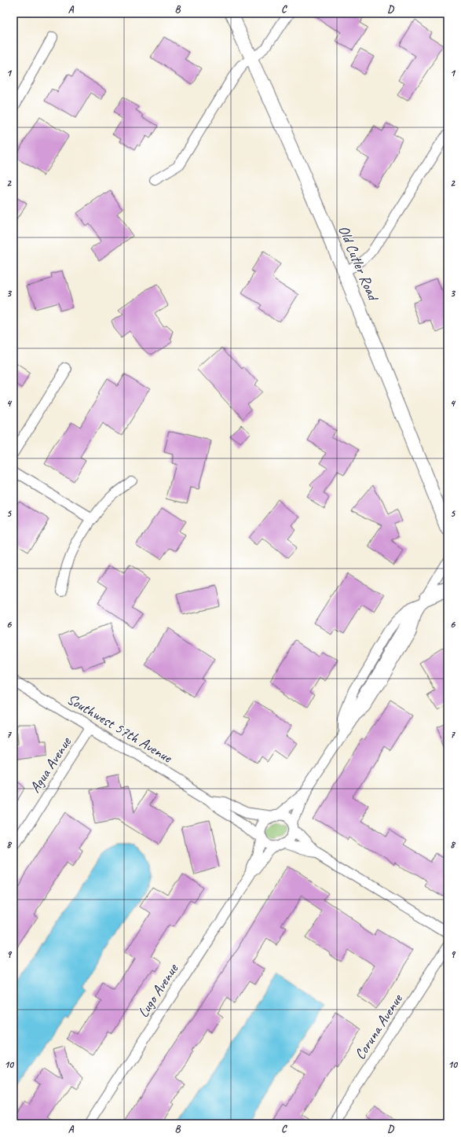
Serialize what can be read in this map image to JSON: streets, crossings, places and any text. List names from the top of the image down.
{
  "streets": {
    "main road": ["Old Cutler Road"],
    "street": [
      "Southwest 57th Avenue",
      "Agua Avenue",
      "Lugo Avenue",
      "Coruna Avenue"
    ]
  },
  "crossings": [
    ["Southwest 57th Avenue", "Agua Avenue"]
  ],
  "grid": {
    "columns": [
      "A",
      "B",
      "C",
      "D"
    ],
    "rows": [
      "1",
      "2",
      "3",
      "4",
      "5",
      "6",
      "7",
      "8",
      "9",
      "10"
    ]
  }
}
